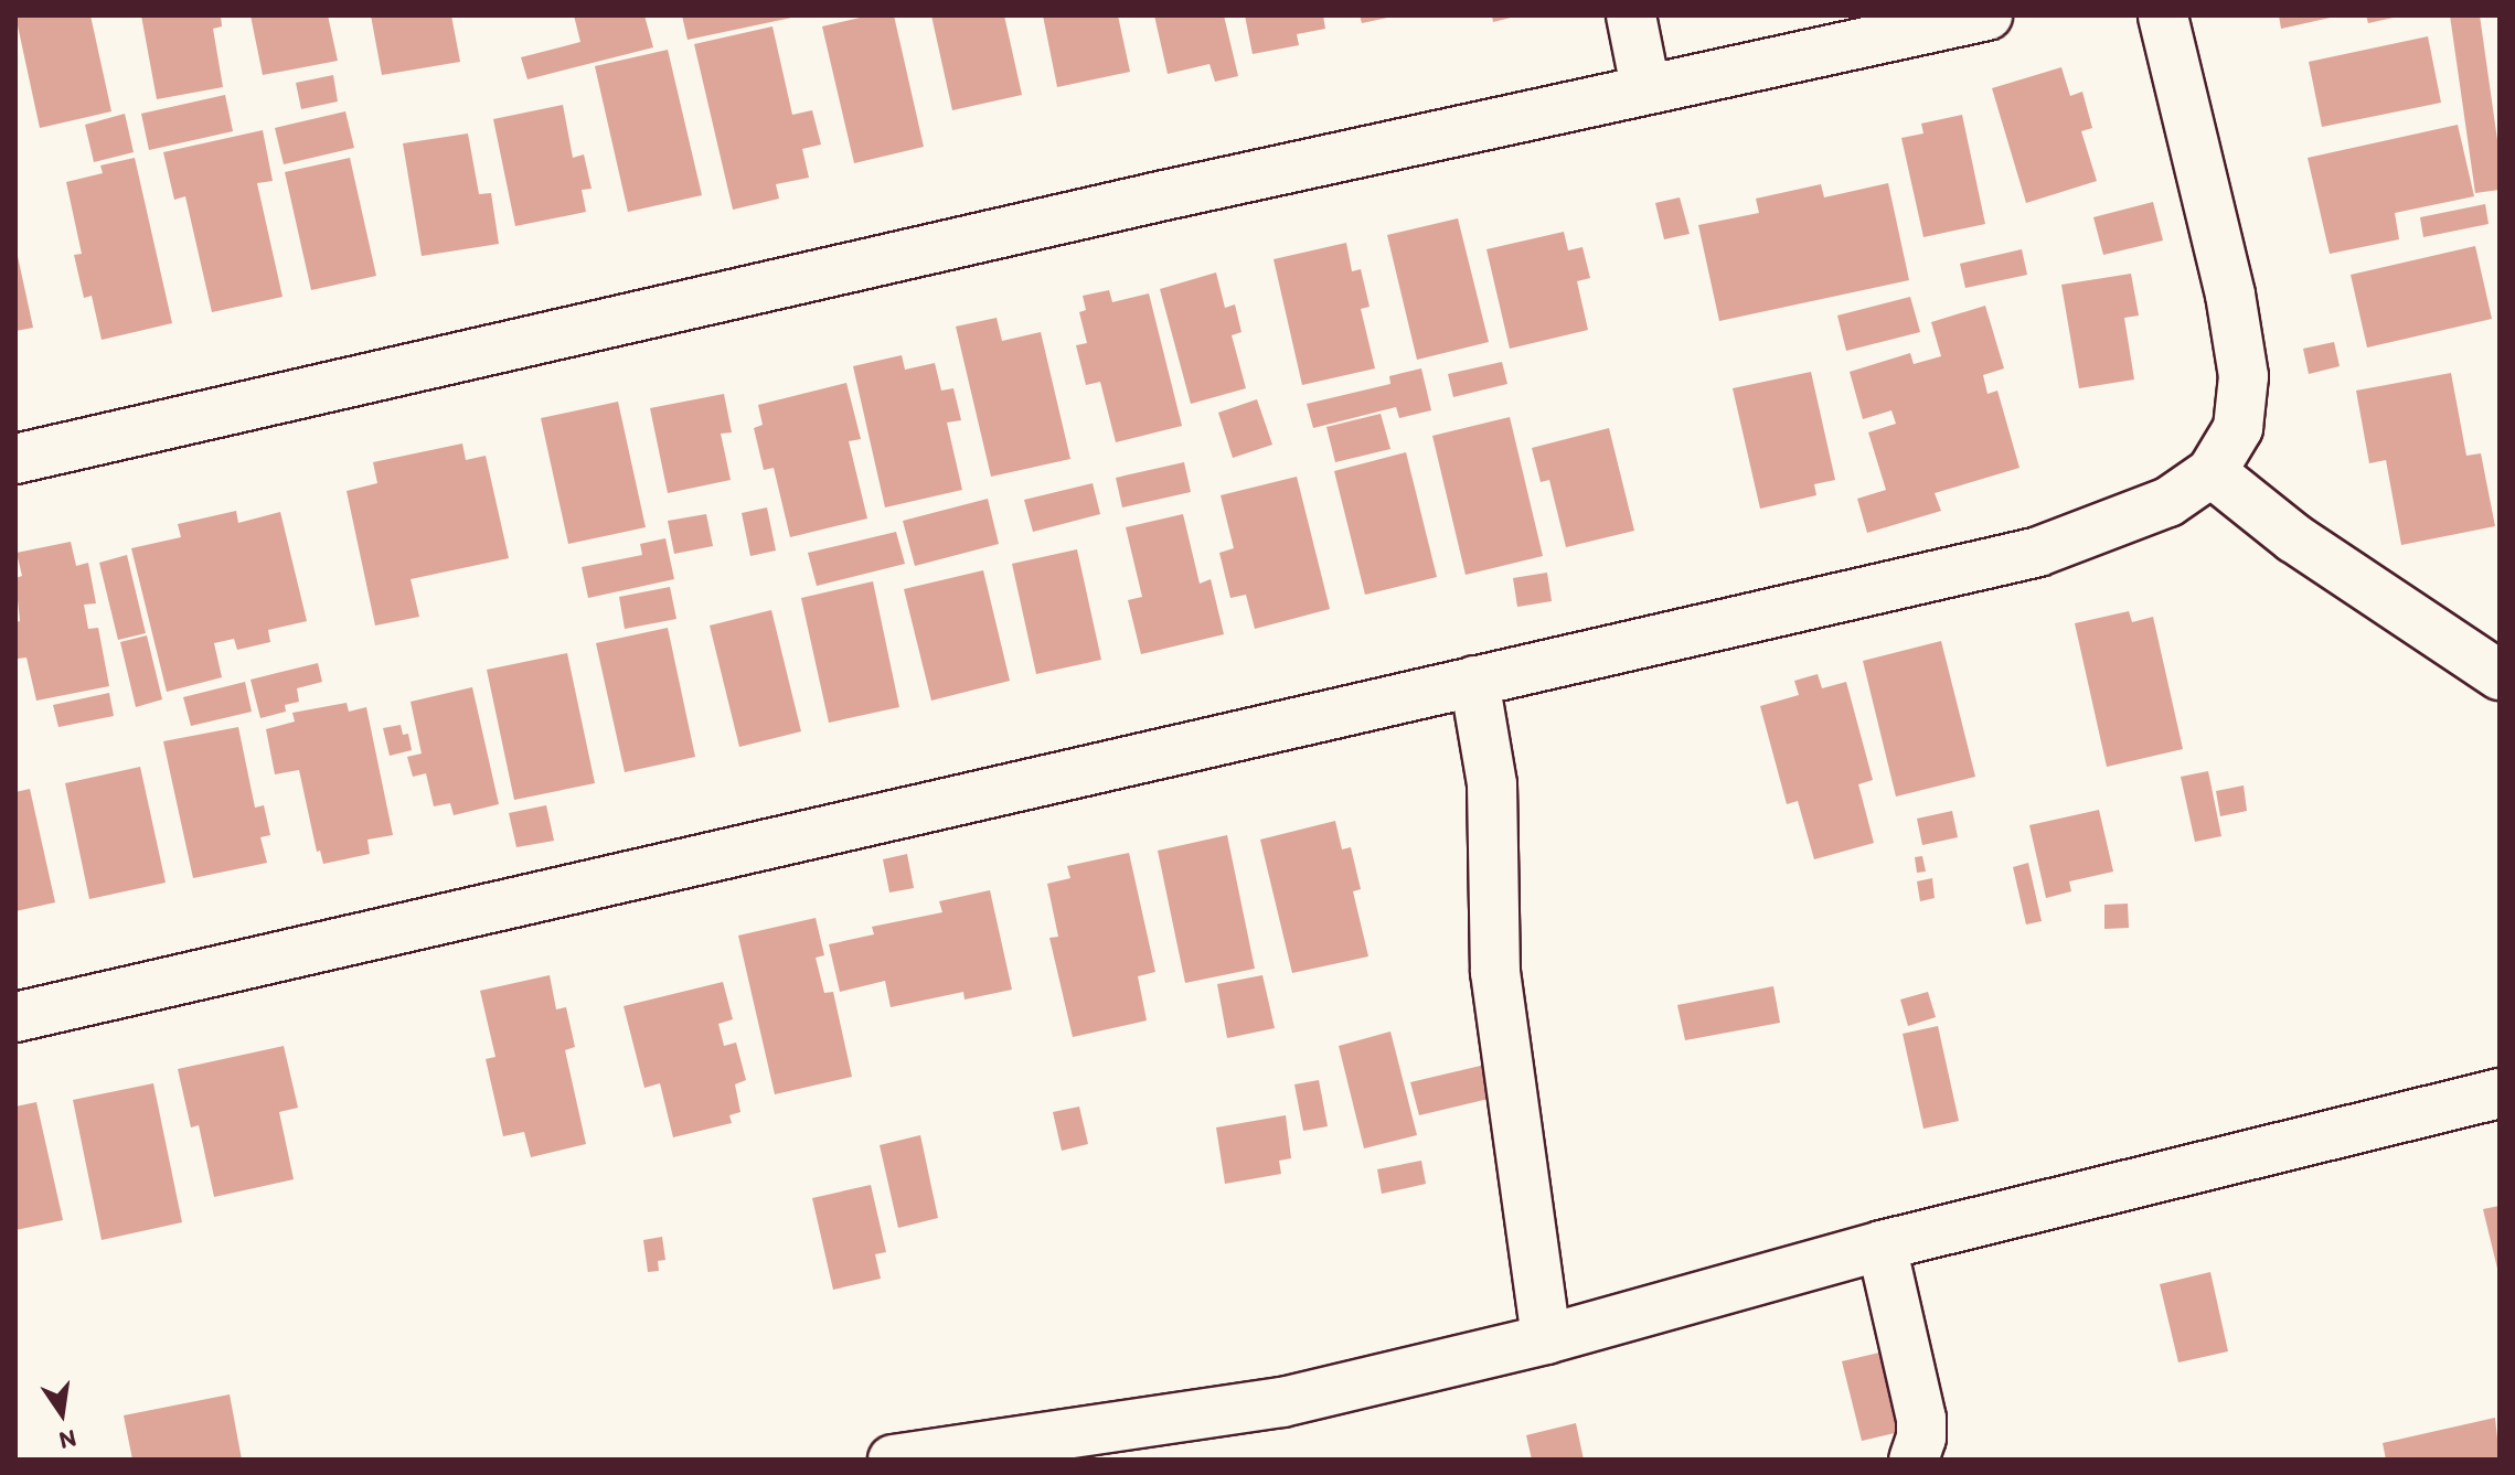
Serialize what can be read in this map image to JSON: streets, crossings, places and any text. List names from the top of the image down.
{
  "north": "bottom"
}
